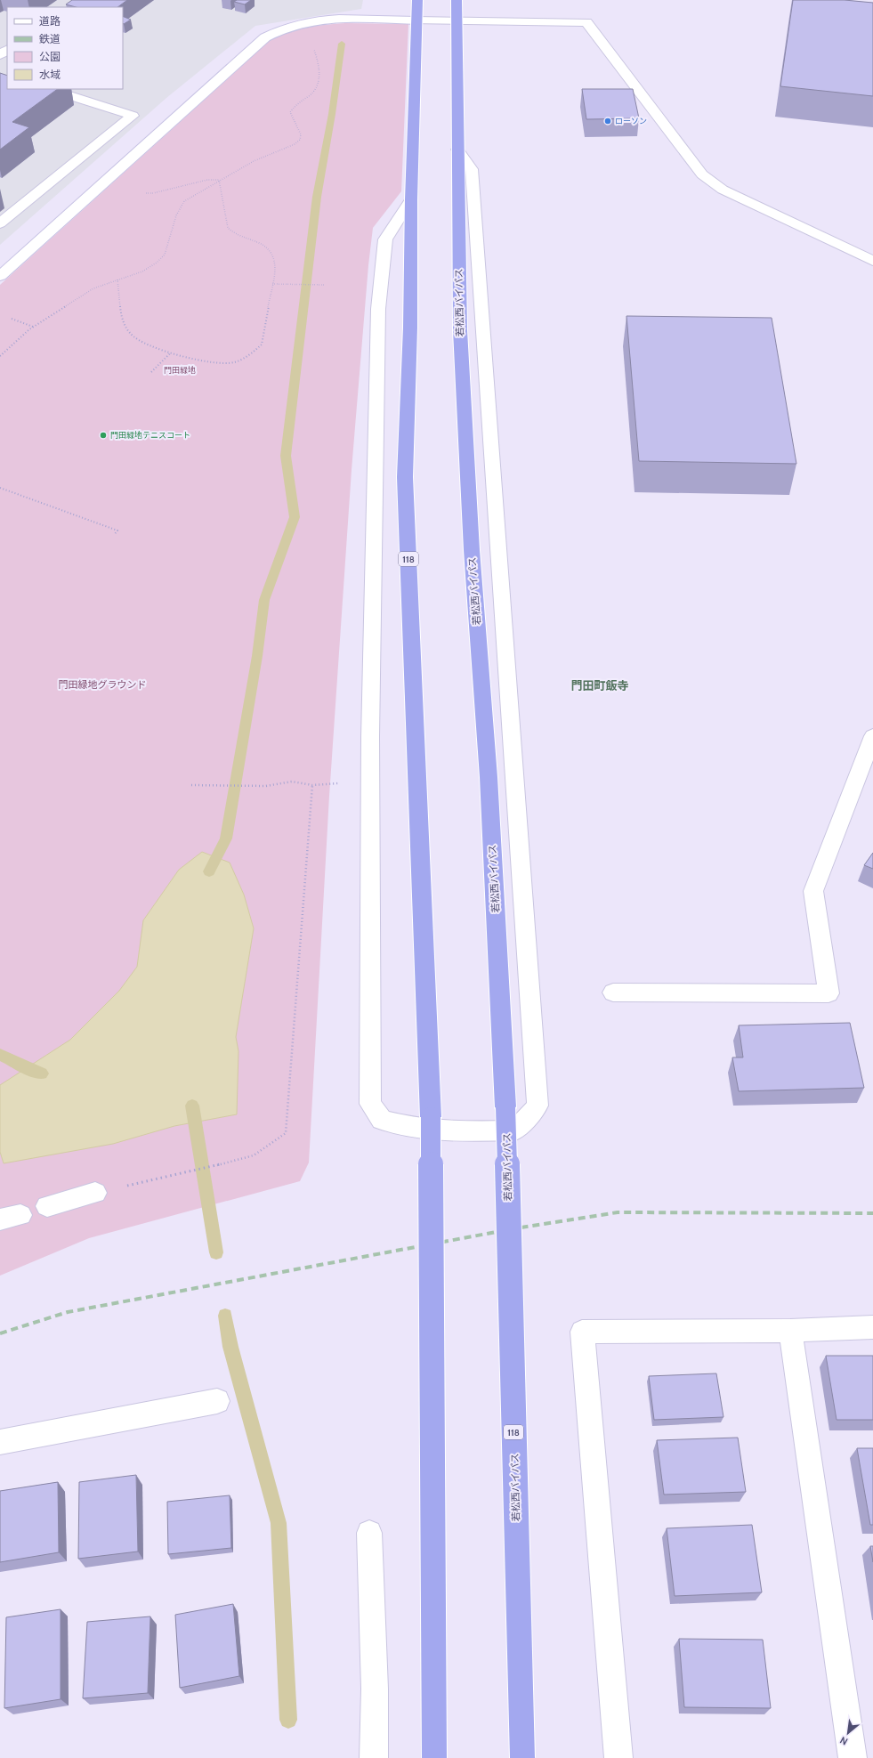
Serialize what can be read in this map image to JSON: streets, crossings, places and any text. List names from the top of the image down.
{
  "streets": {
    "highway": ["若松西バイパス", "118"]
  },
  "districts": ["門田町飯寺"],
  "parks": ["門田緑地", "門田緑地グラウンド"],
  "places": ["ローソン", "門田緑地テニスコート"],
  "legend": [
    "道路",
    "鉄道",
    "公園",
    "水域"
  ],
  "north": "bottom left"
}
